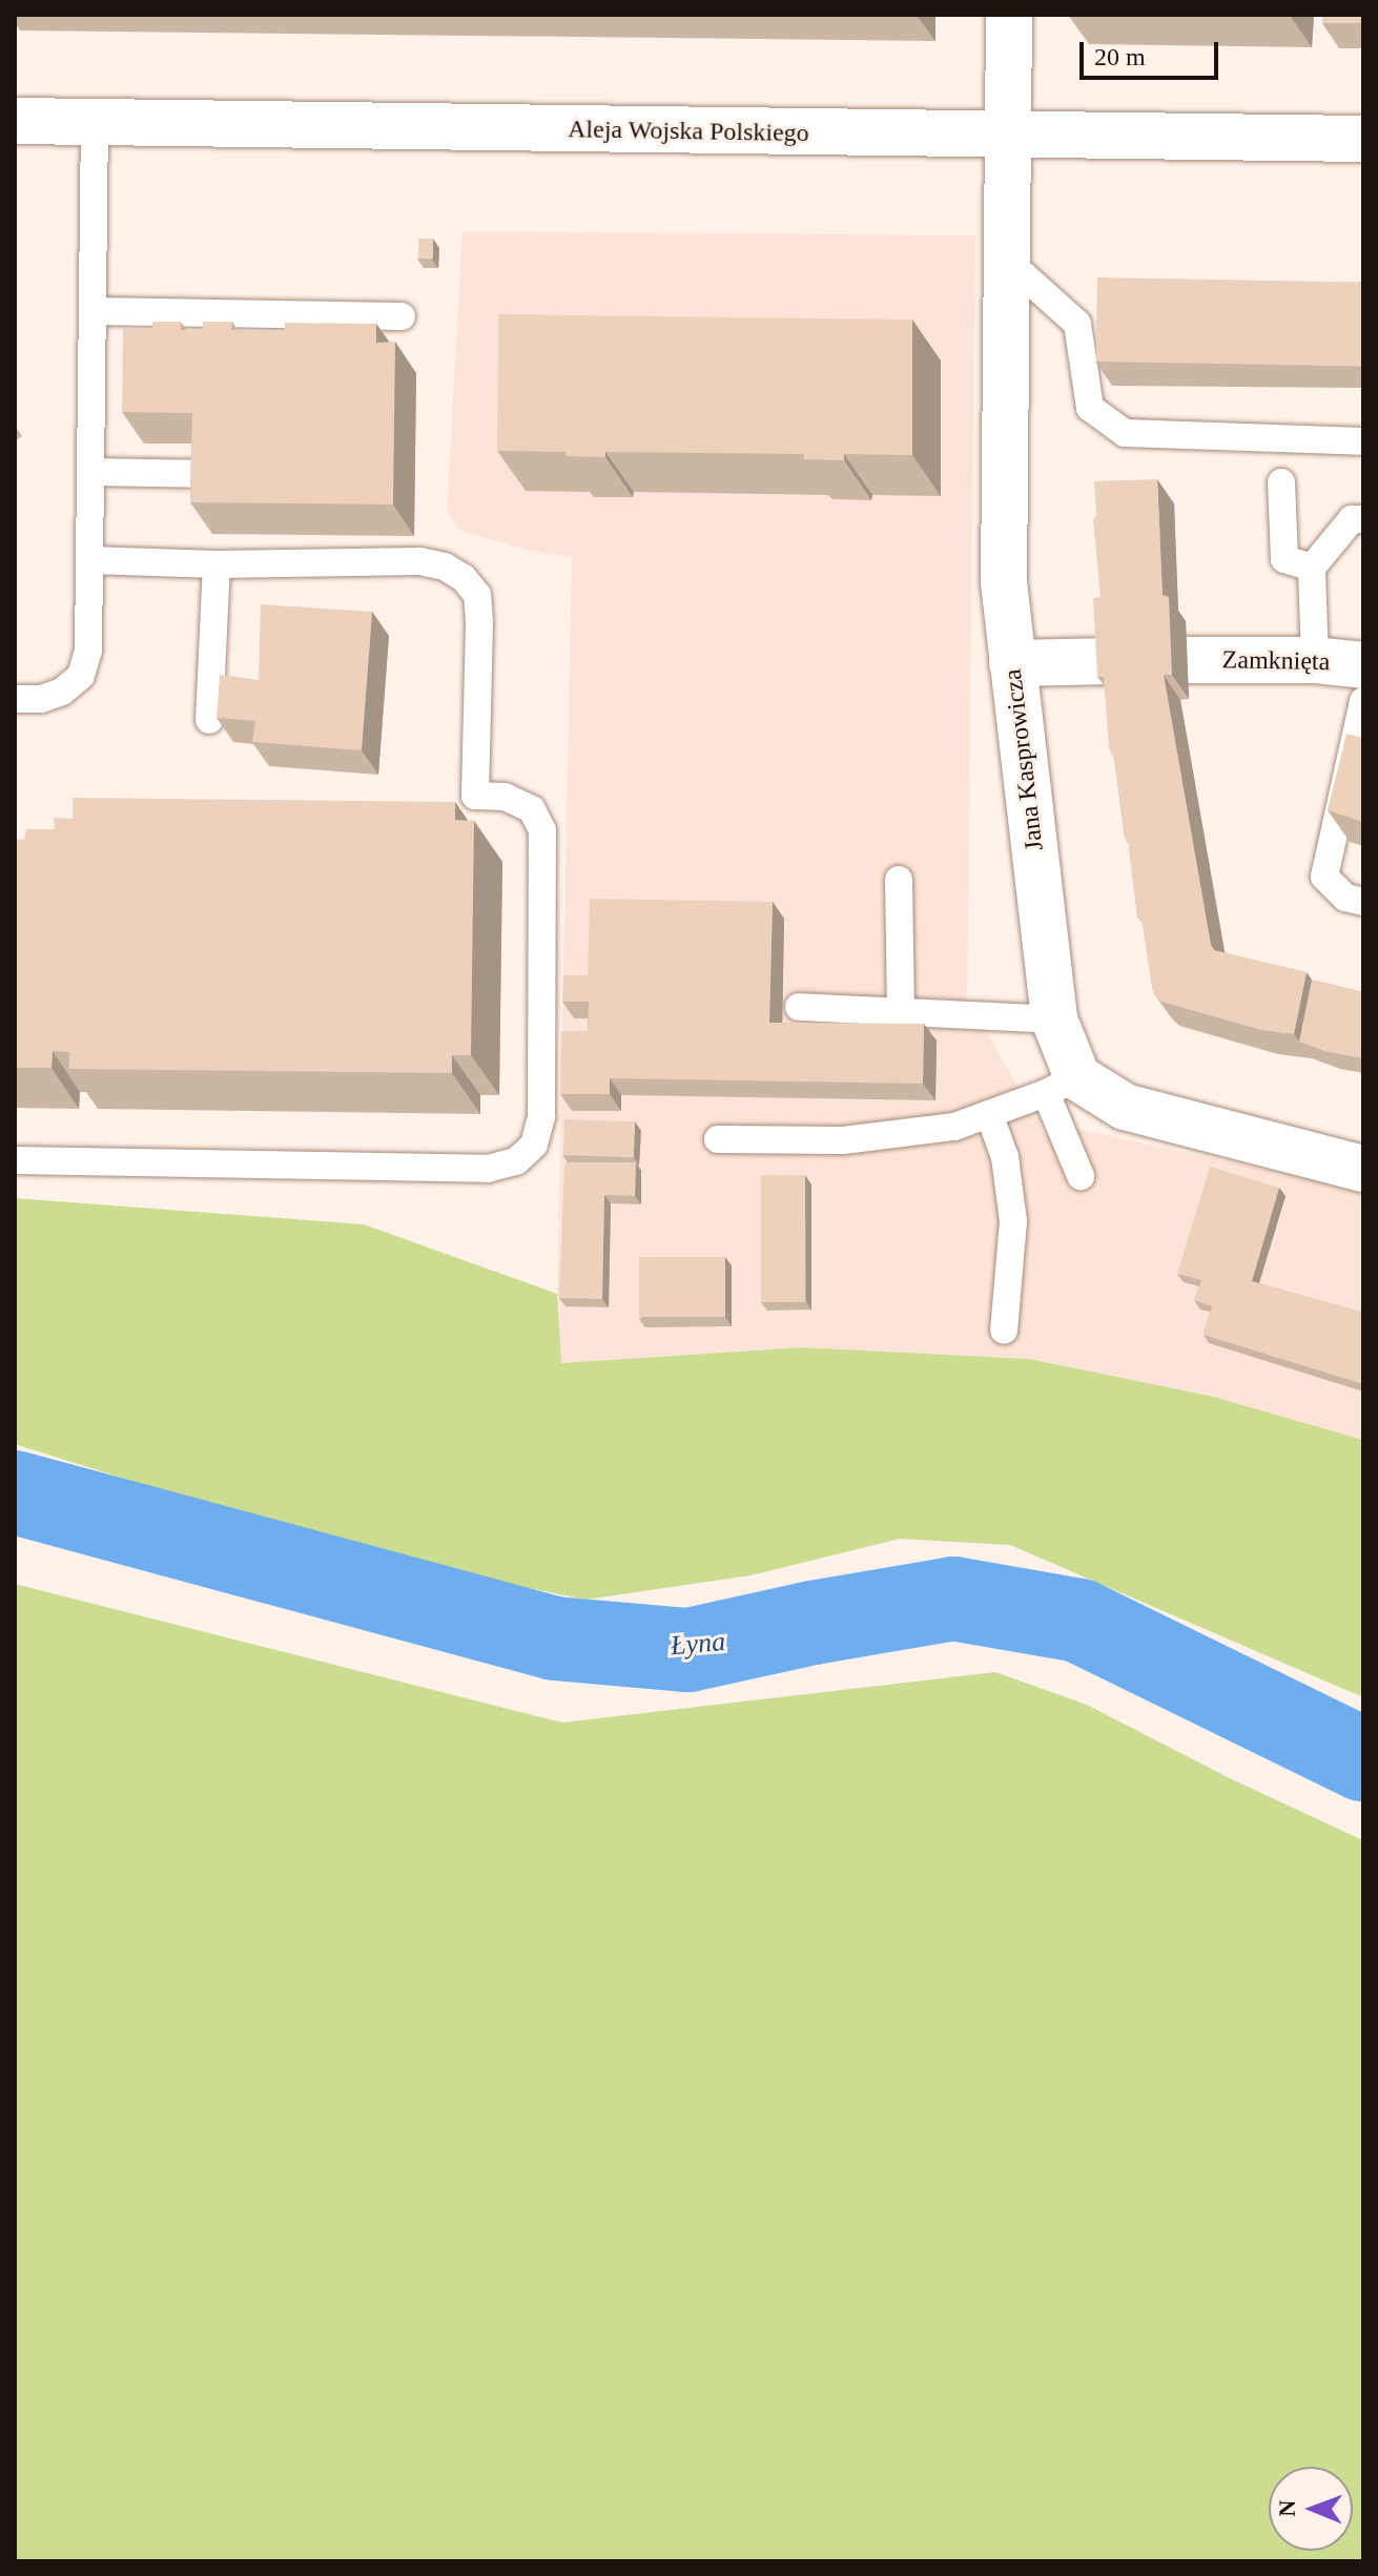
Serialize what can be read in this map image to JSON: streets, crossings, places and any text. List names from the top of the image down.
{
  "streets": {
    "street": ["Aleja Wojska Polskiego", "Zamknięta", "Jana Kasprowicza"]
  },
  "crossings": [
    ["Aleja Wojska Polskiego", "Jana Kasprowicza"]
  ],
  "water": ["Łyna"],
  "scale_bar": "20 m",
  "north": "left"
}
